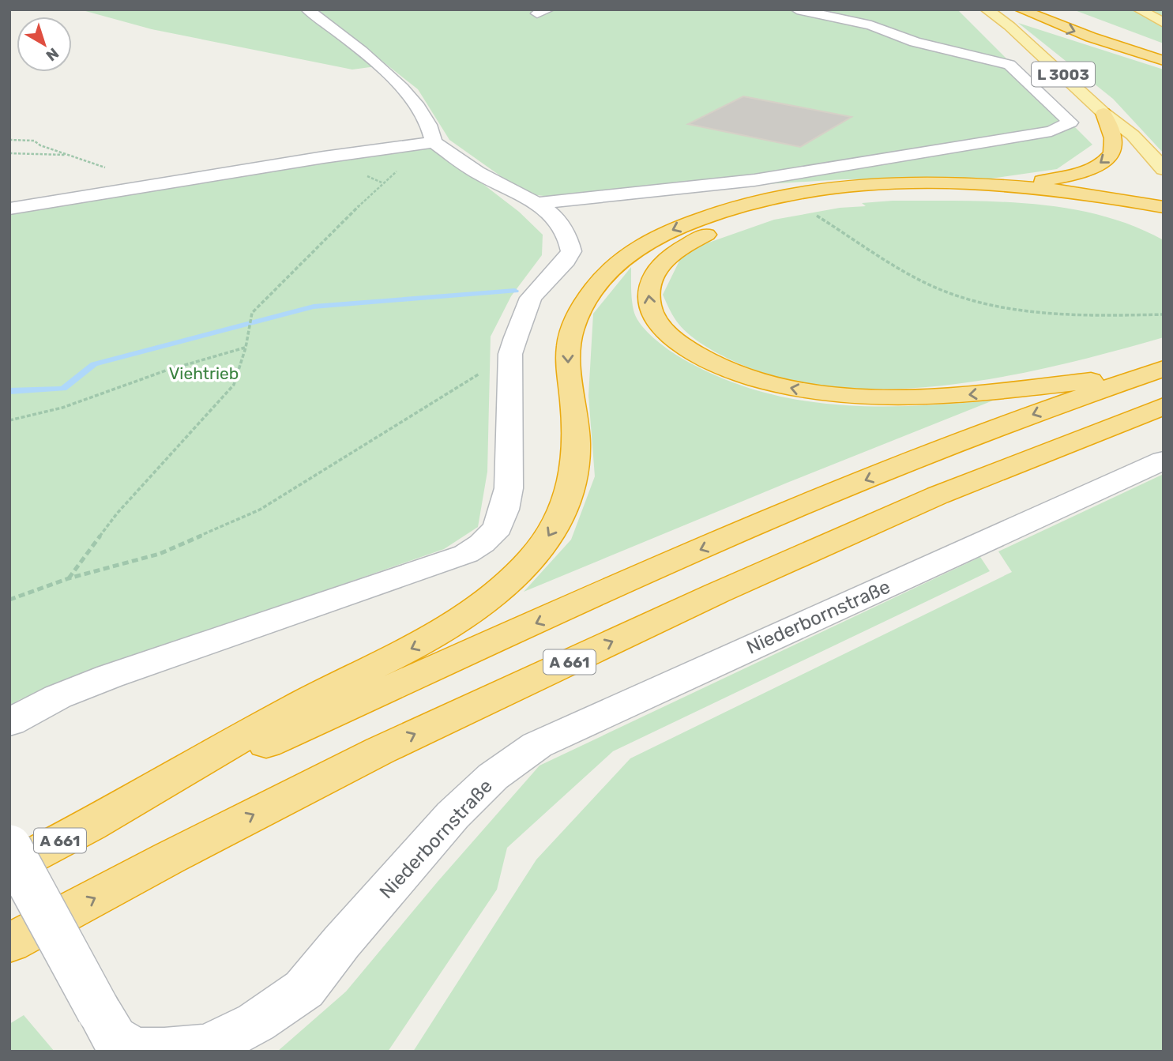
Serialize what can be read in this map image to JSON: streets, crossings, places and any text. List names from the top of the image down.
{
  "streets": {
    "highway": ["A 661"],
    "main road": ["L 3003"],
    "lane": ["Niederbornstraße"]
  },
  "parks": ["Viehtrieb"],
  "north": "bottom right"
}
